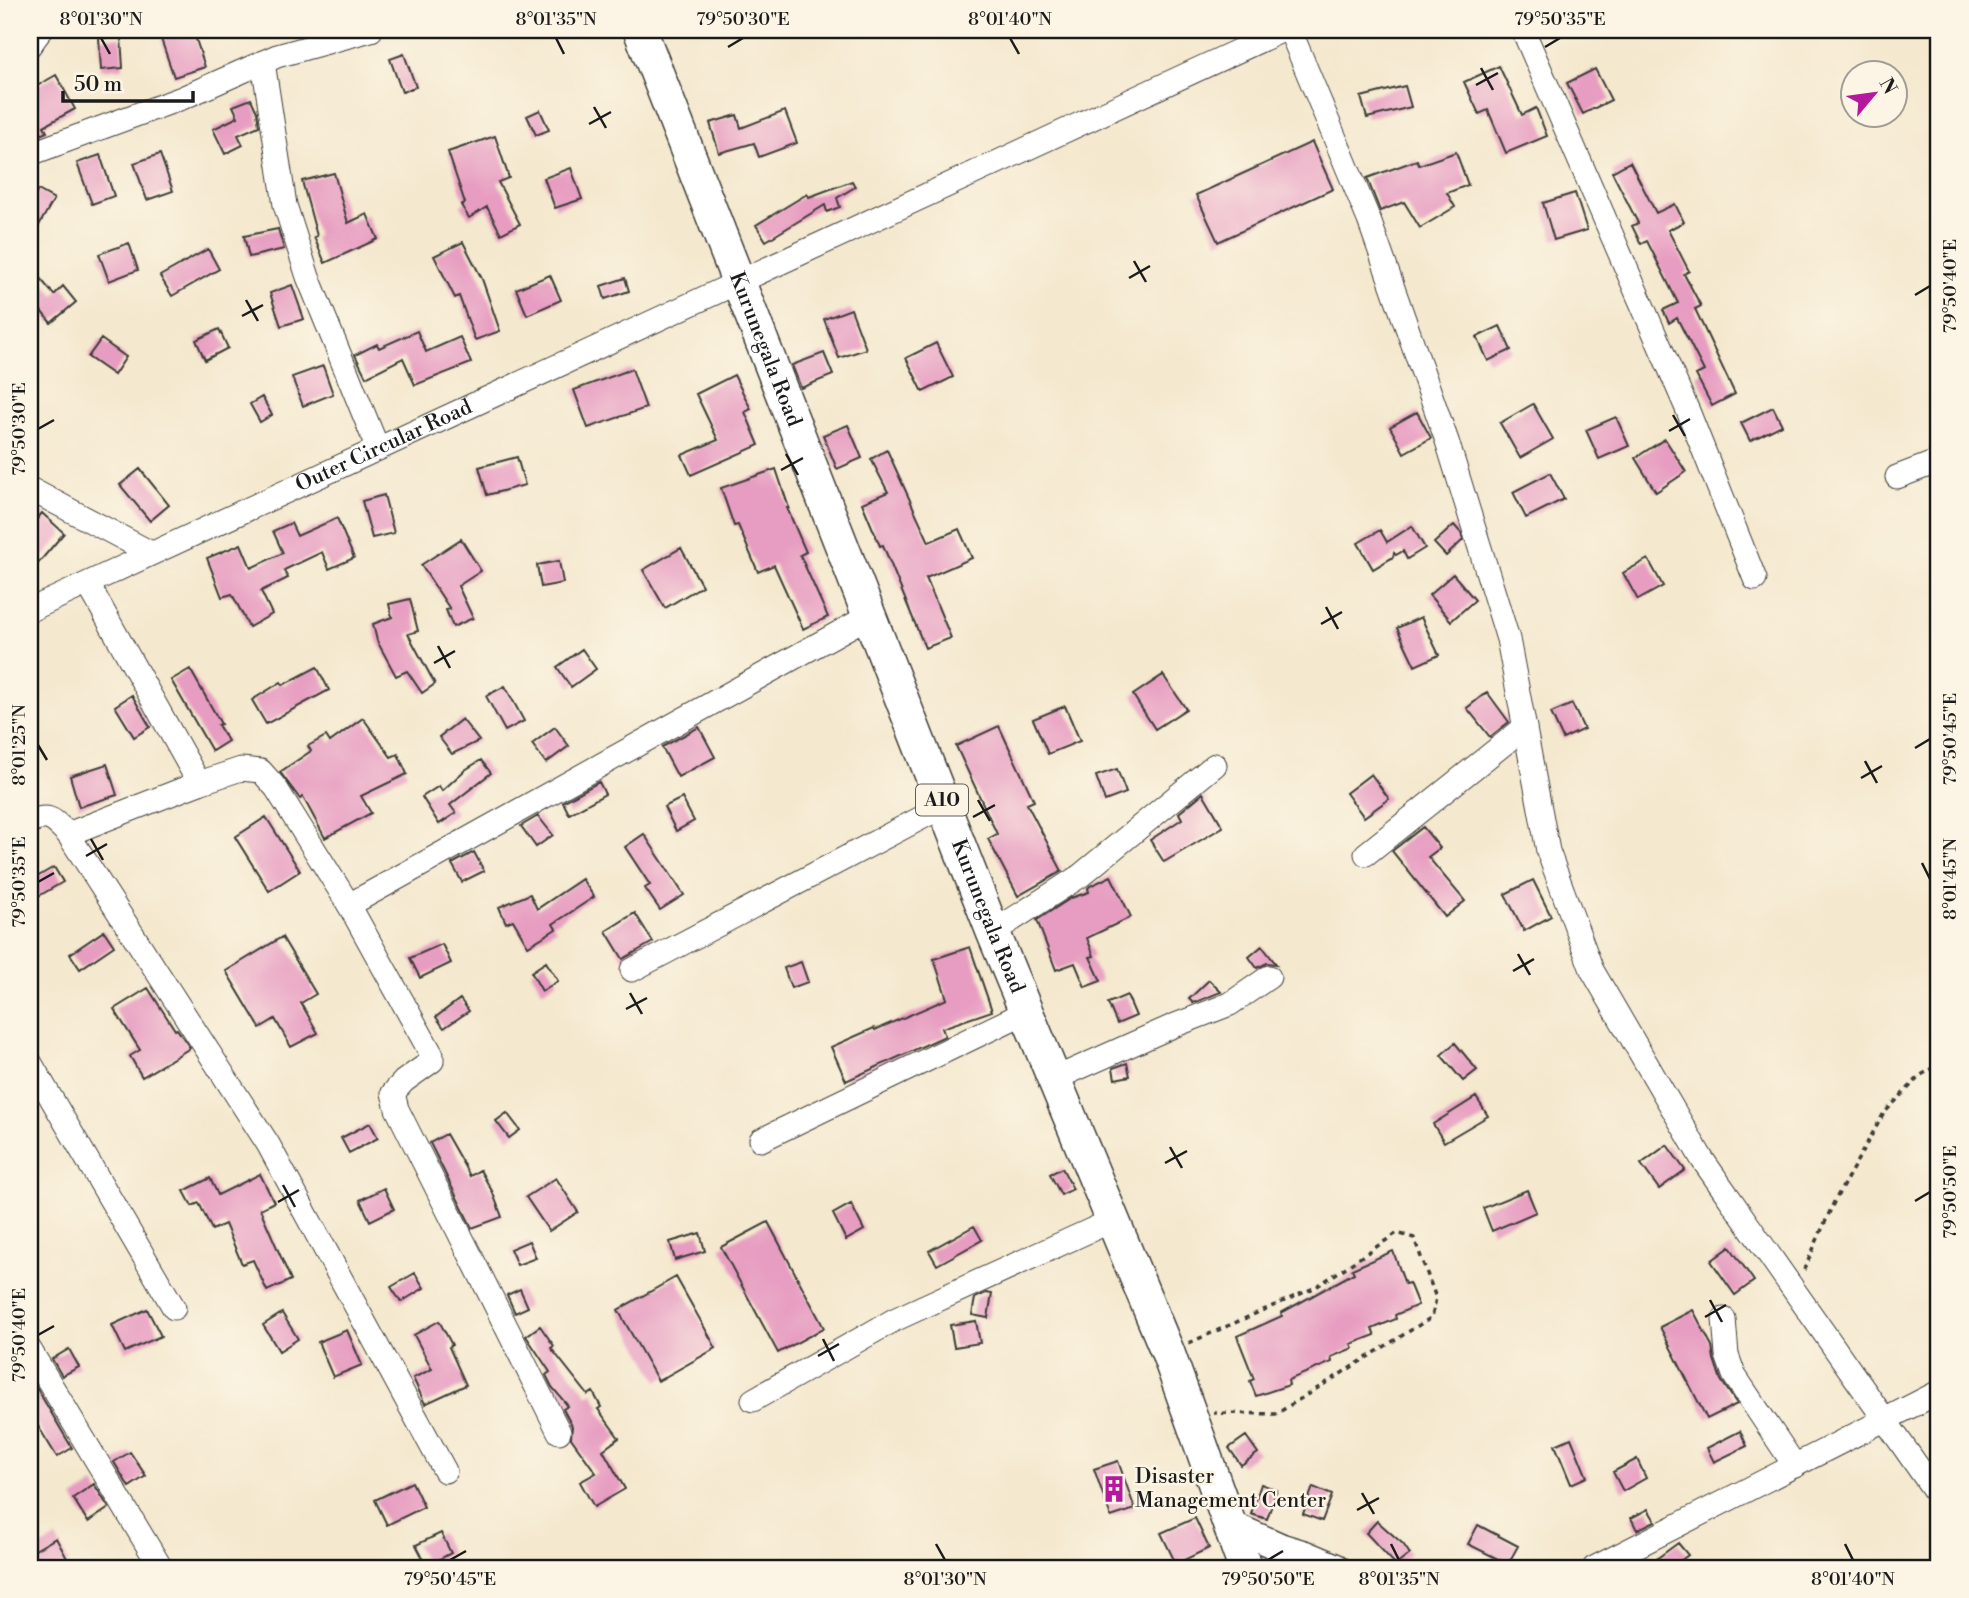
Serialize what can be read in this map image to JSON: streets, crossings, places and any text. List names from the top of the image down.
{
  "streets": {
    "highway": ["Kurunegala Road", "A10"],
    "street": ["Outer Circular Road"]
  },
  "crossings": [
    ["Kurunegala Road", "Outer Circular Road"]
  ],
  "places": {
    "building": ["Disaster Management Center"]
  },
  "scale_bar": "50 m",
  "north": "top right",
  "coordinates": [
    "8°01'30\"N",
    "8°01'35\"N",
    "79°50'30\"E",
    "8°01'40\"N",
    "79°50'35\"E",
    "79°50'40\"E",
    "79°50'45\"E",
    "8°01'25\"N",
    "8°01'45\"N",
    "79°50'50\"E"
  ]
}
